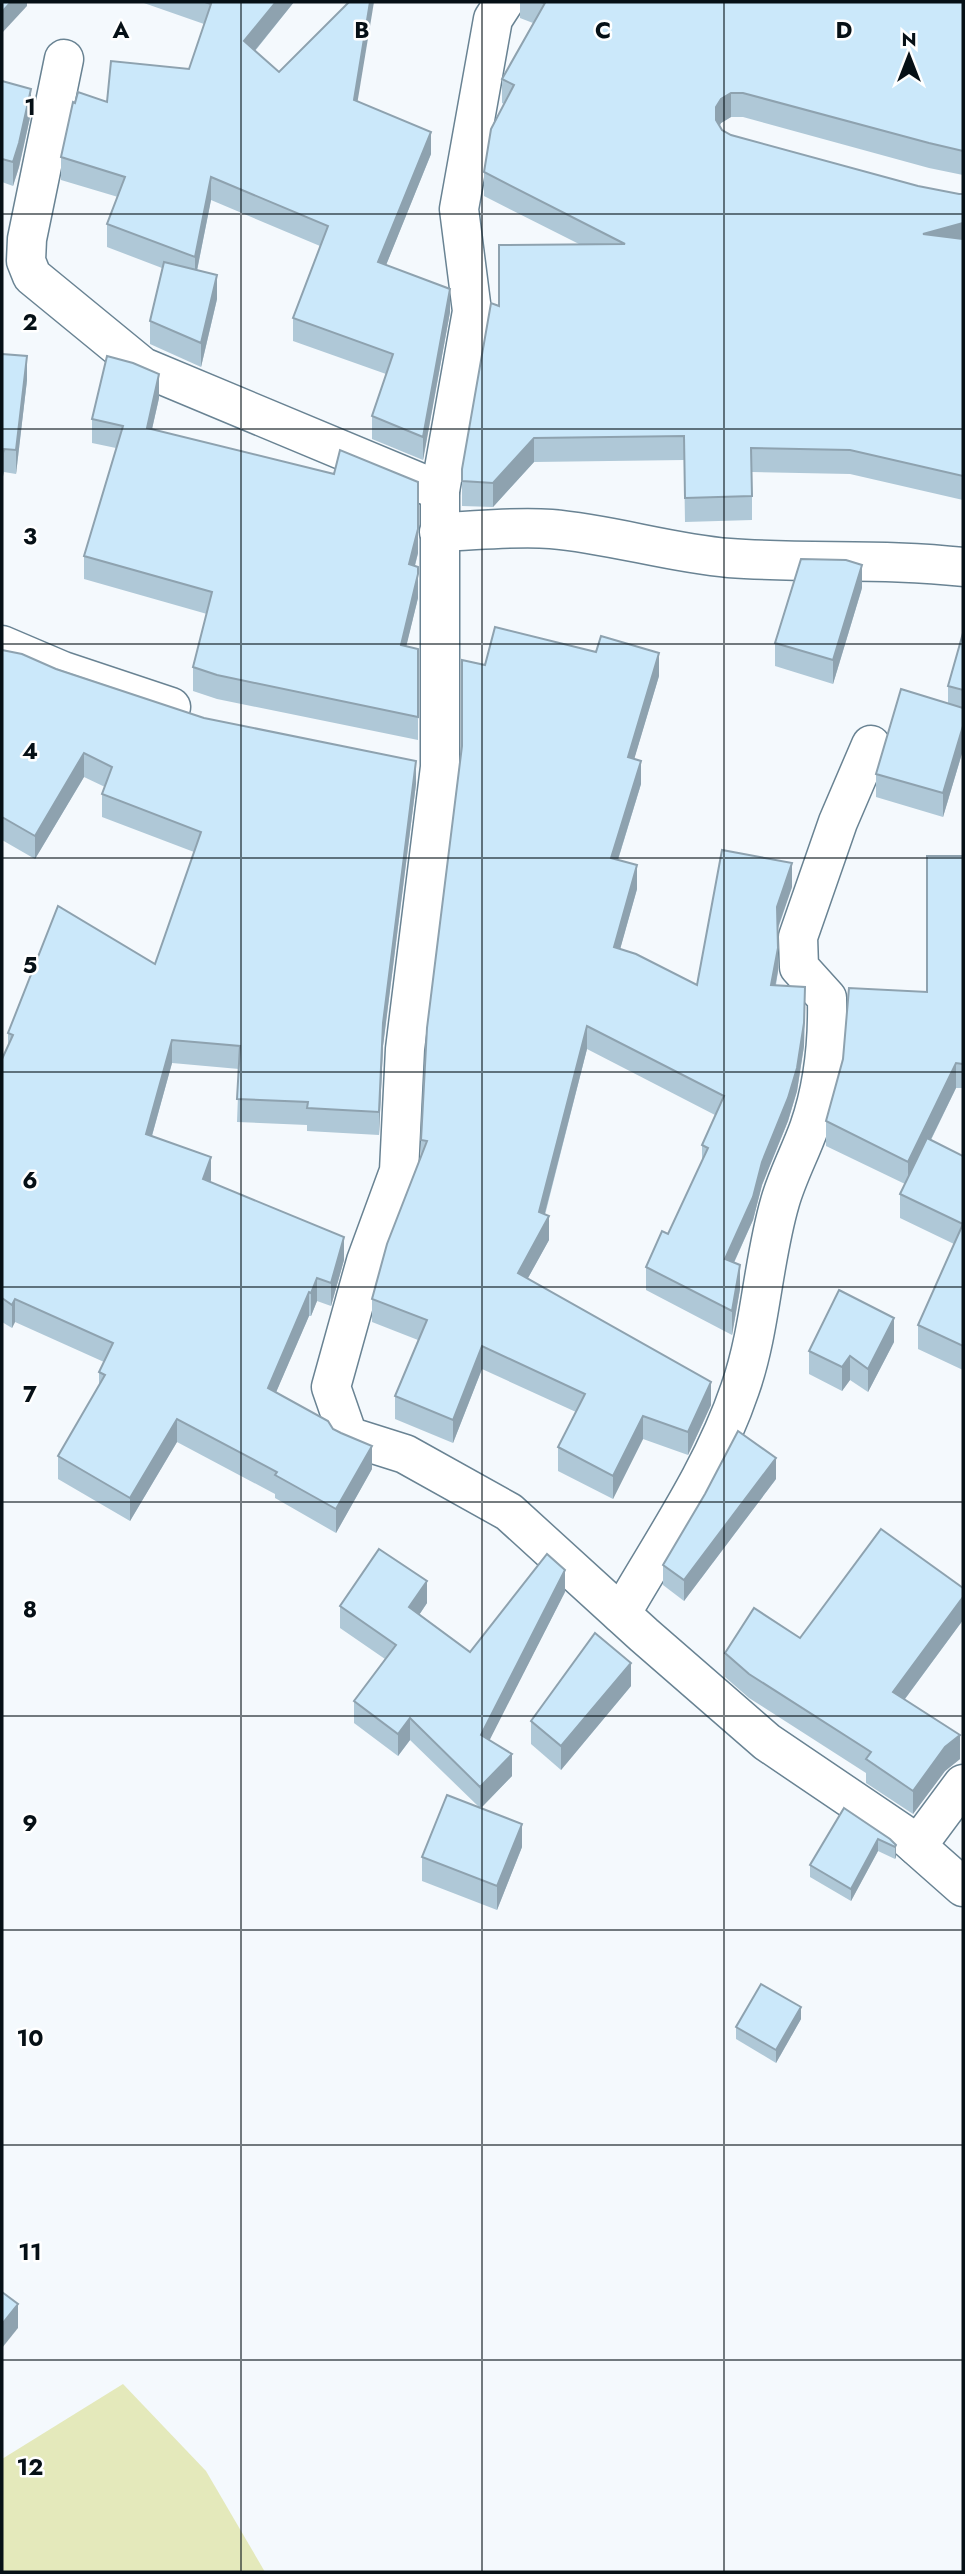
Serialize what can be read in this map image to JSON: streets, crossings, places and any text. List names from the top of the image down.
{
  "north": "top",
  "grid": {
    "columns": [
      "A",
      "B",
      "C",
      "D"
    ],
    "rows": [
      "1",
      "2",
      "3",
      "4",
      "5",
      "6",
      "7",
      "8",
      "9",
      "10",
      "11",
      "12"
    ]
  }
}
